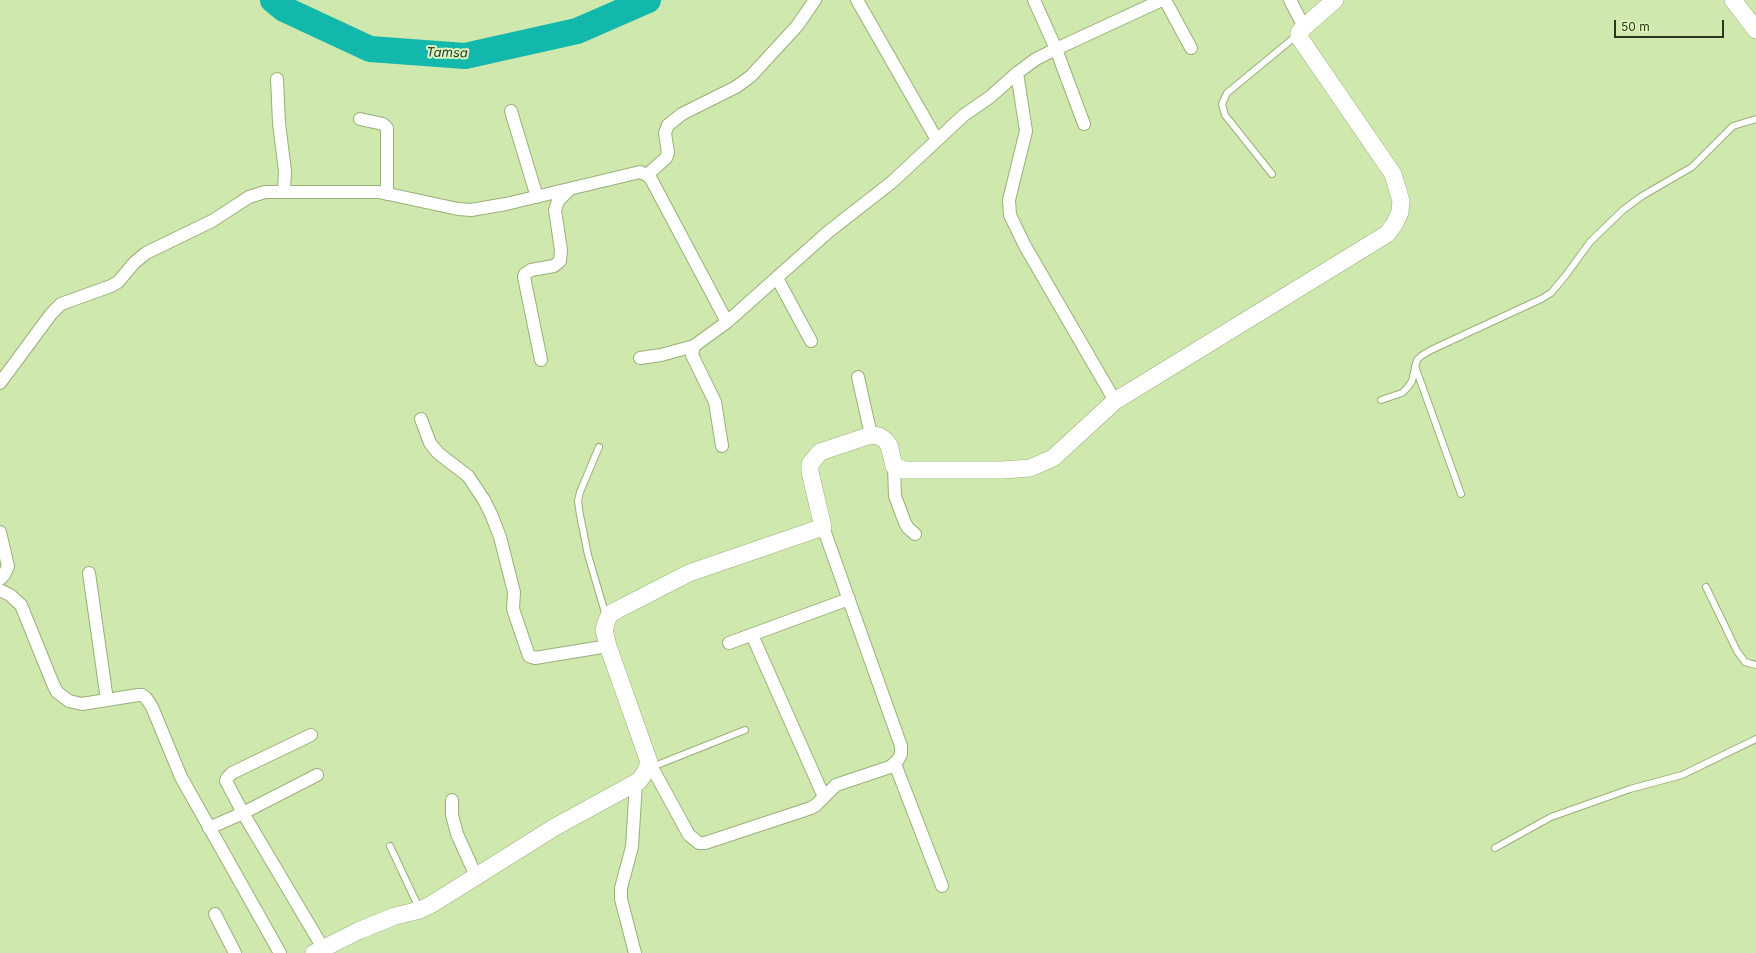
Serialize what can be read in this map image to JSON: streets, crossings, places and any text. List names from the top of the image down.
{
  "water": ["Tamsa"],
  "scale_bar": "50 m"
}
